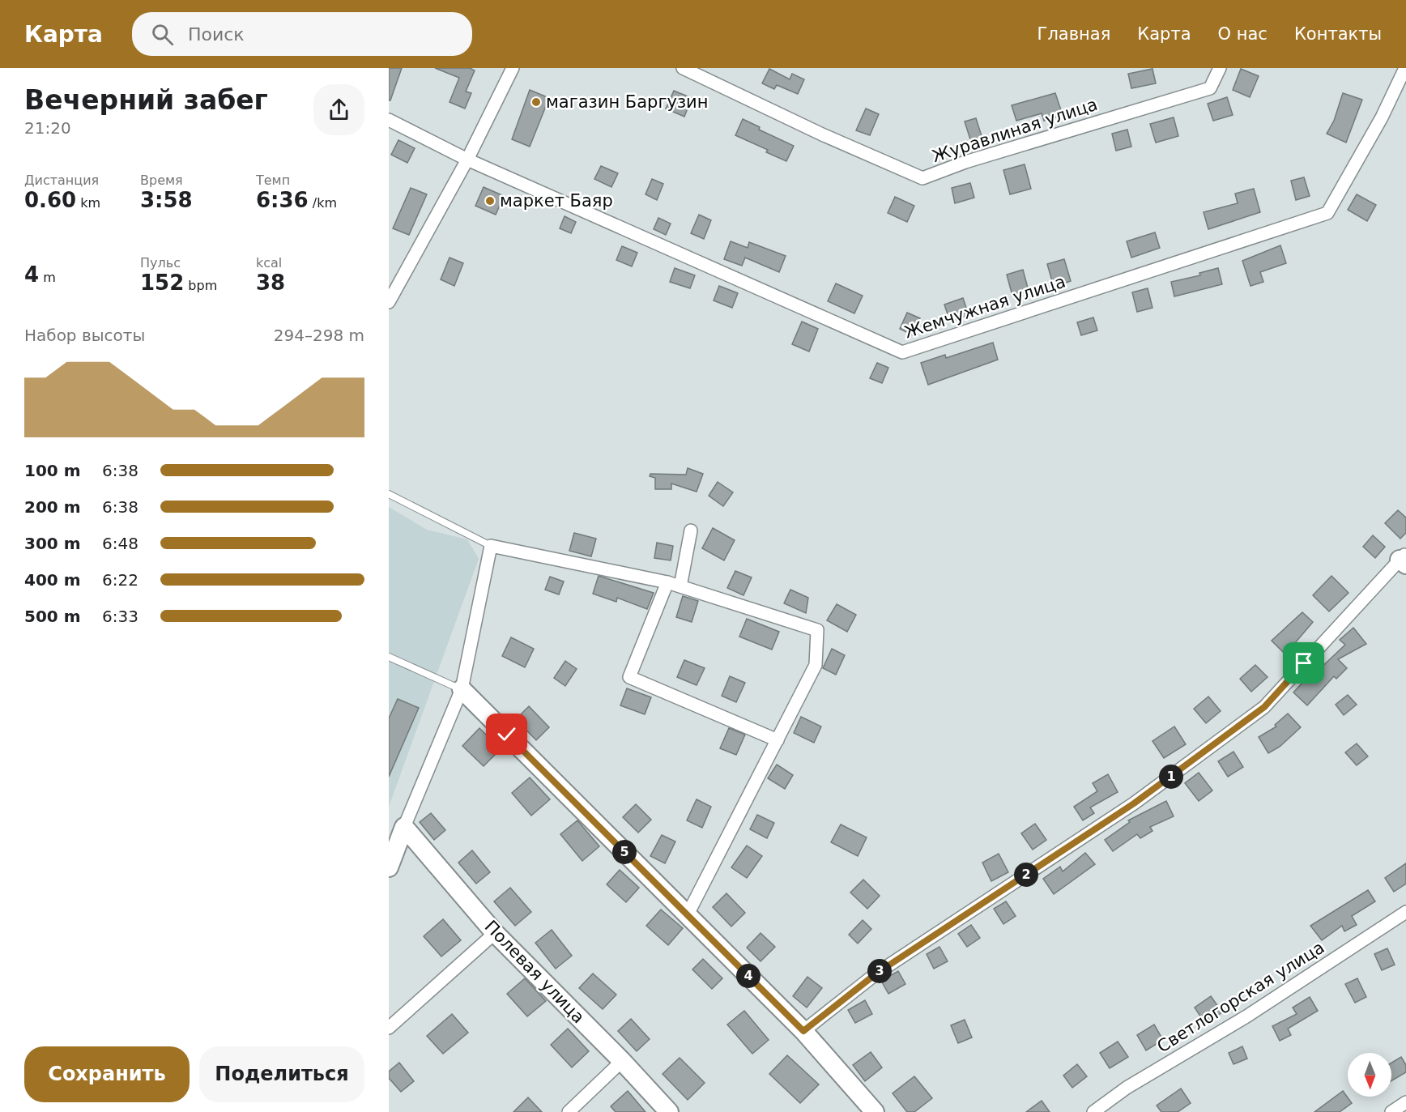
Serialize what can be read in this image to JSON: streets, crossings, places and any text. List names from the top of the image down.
{
  "streets": {
    "street": [
      "Журавлиная улица",
      "Жемчужная улица",
      "Полевая улица",
      "Светлогорская улица"
    ]
  },
  "places": ["магазин Баргузин", "маркет Баяр"],
  "north": "bottom",
  "page": {
    "header": "Карта",
    "search": "Поиск",
    "nav": [
      "Главная",
      "Карта",
      "О нас",
      "Контакты"
    ],
    "heading": ["Вечерний забег", "21:20"],
    "stats": [
      ["Дистанция", "0.60 km"],
      ["Время", "3:58"],
      ["Темп", "6:36 /km"],
      ["4 m"],
      ["Пульс", "152 bpm"],
      ["kcal", "38"]
    ],
    "chart": ["Набор высоты", "294–298 m"],
    "list": [
      {
        "name": "100 m",
        "note": "6:38"
      },
      {
        "name": "200 m",
        "note": "6:38"
      },
      {
        "name": "300 m",
        "note": "6:48"
      },
      {
        "name": "400 m",
        "note": "6:22"
      },
      {
        "name": "500 m",
        "note": "6:33"
      }
    ],
    "pins": [
      "1",
      "5",
      "2",
      "3",
      "4"
    ],
    "buttons": ["Сохранить", "Поделиться"]
  }
}
